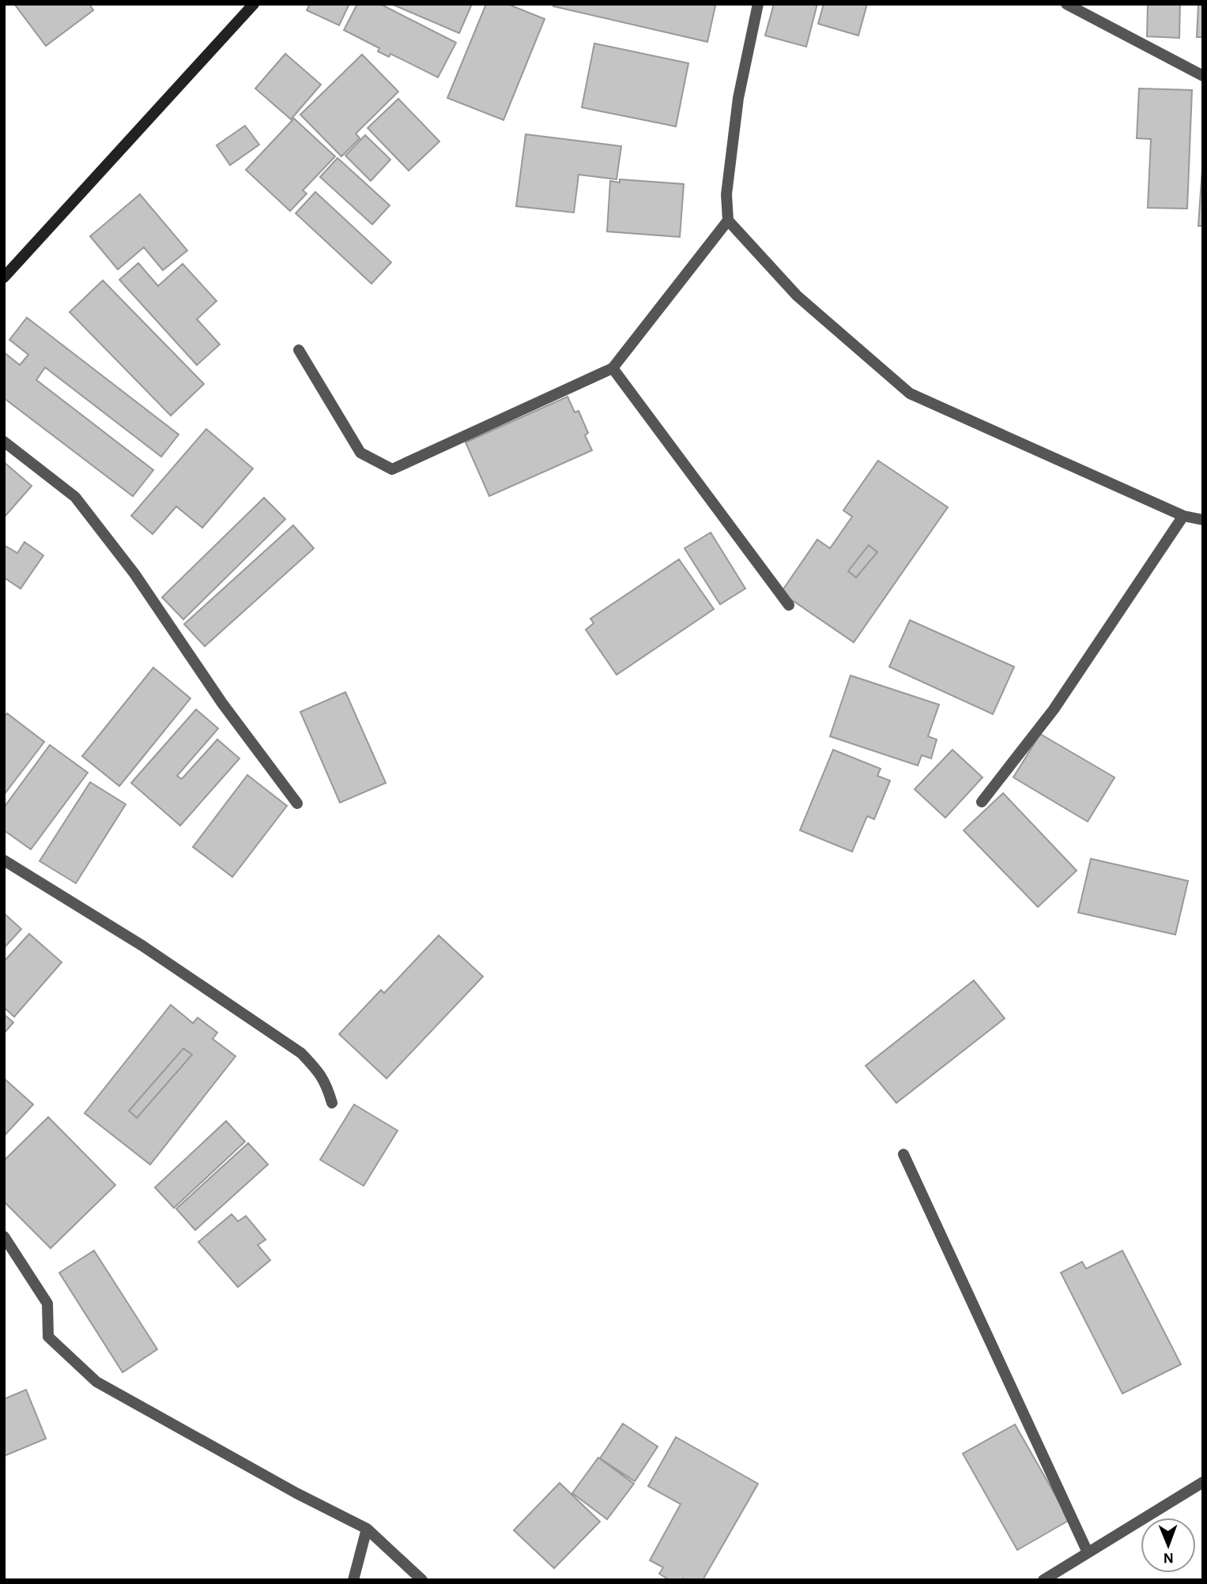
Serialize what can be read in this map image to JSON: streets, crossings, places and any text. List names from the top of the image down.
{
  "north": "bottom"
}
